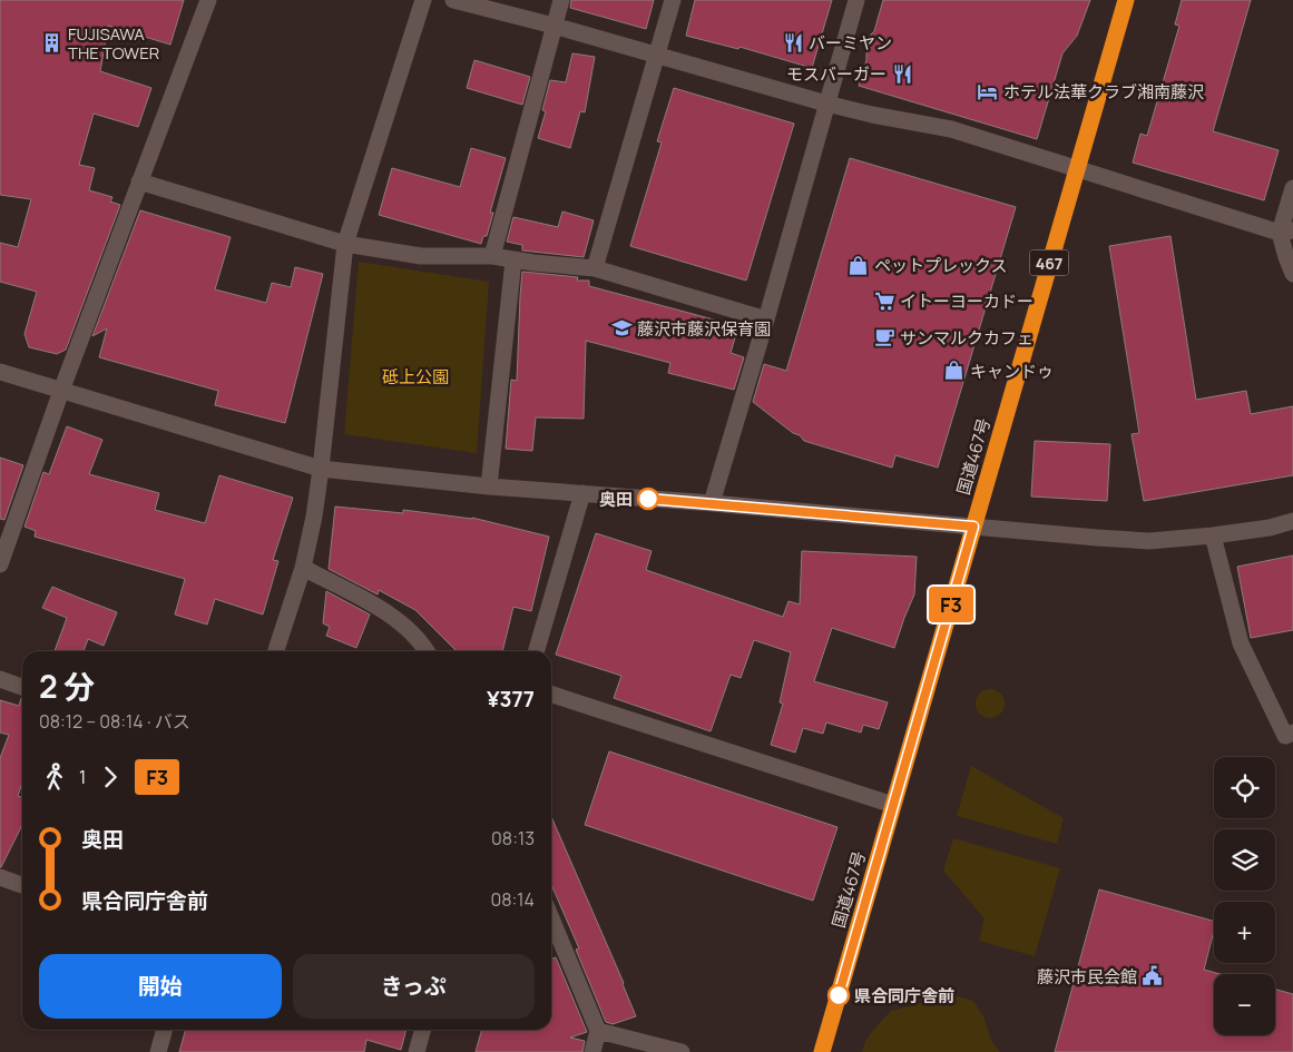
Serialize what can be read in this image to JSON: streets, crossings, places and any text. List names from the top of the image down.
{
  "streets": {
    "highway": ["467", "国道467号"]
  },
  "parks": ["砥上公園"],
  "places": {
    "restaurant": ["バーミヤン", "モスバーガー"],
    "building": ["FUJISAWA THE TOWER"],
    "hotel": ["ホテル法華クラブ湘南藤沢"],
    "shop": ["ペットプレックス", "キャンドゥ"],
    "supermarket": ["イトーヨーカドー"],
    "school or university": ["藤沢市藤沢保育園"],
    "cafe": ["サンマルクカフェ"],
    "other": ["奥田", "県合同庁舎前"],
    "public building": ["藤沢市民会館"]
  },
  "lines": ["bus line F3"],
  "page": {
    "on_map": "F3",
    "heading": ["2 分", "08:12 – 08:14 · バス", "¥377"],
    "legs": ["1", "F3"],
    "map_buttons": ["+", "−"],
    "list": [
      {
        "name": "奥田",
        "value": "08:13"
      },
      {
        "name": "県合同庁舎前",
        "value": "08:14"
      }
    ],
    "buttons": ["開始", "きっぷ"]
  }
}
